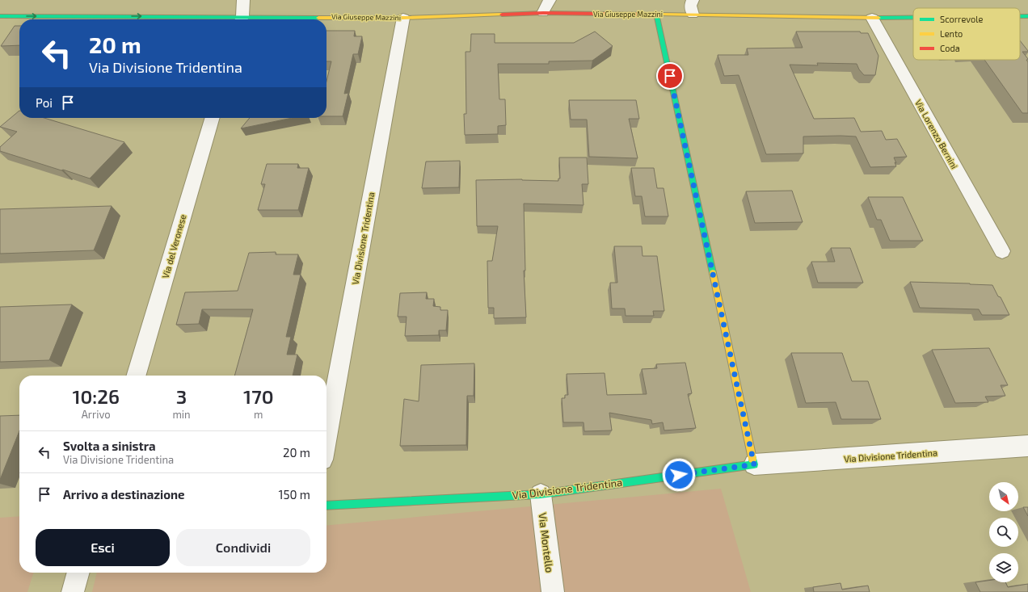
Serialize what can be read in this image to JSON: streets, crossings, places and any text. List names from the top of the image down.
{
  "streets": {
    "street": [
      "Via Giuseppe Mazzini",
      "Via Lorenzo Bernini",
      "Via Divisione Tridentina",
      "Via del Veronese",
      "Via Montello"
    ]
  },
  "crossings": [
    ["Via Giuseppe Mazzini", "Via Lorenzo Bernini"],
    ["Via Giuseppe Mazzini", "Via Divisione Tridentina"],
    ["Via Divisione Tridentina", "Via Montello"]
  ],
  "legend": ["Scorrevole", "Lento", "Coda"],
  "north": "bottom right",
  "page": {
    "turn": ["20 m", "Via Divisione Tridentina"],
    "then": "Poi",
    "eta": [
      "10:26",
      "Arrivo",
      "3",
      "min",
      "170",
      "m"
    ],
    "list": [
      {
        "name": "Svolta a sinistra",
        "note": "Via Divisione Tridentina",
        "value": "20 m"
      },
      {
        "name": "Arrivo a destinazione",
        "value": "150 m"
      }
    ],
    "buttons": ["Esci", "Condividi"]
  }
}
